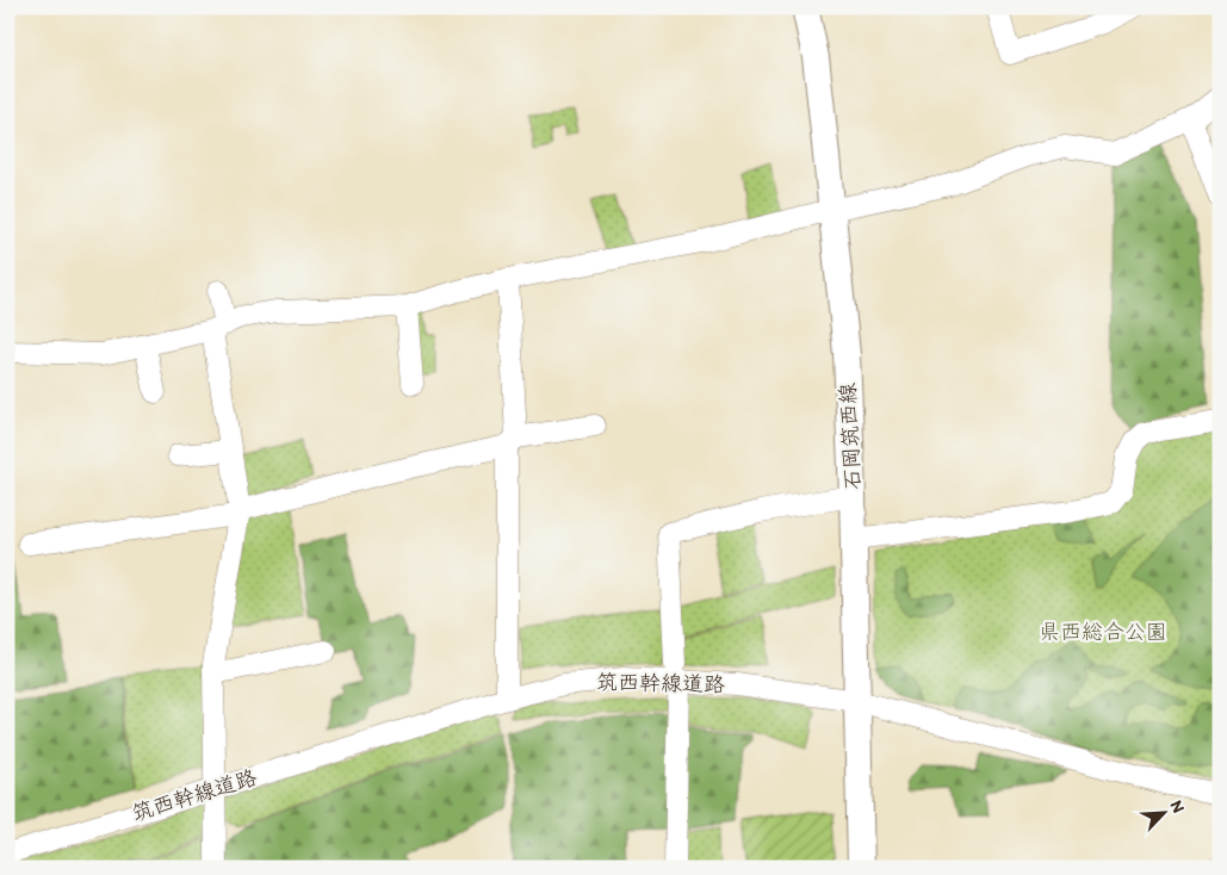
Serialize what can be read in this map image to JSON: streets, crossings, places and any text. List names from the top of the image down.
{
  "streets": {
    "main road": ["石岡筑西線"],
    "street": ["筑西幹線道路"]
  },
  "crossings": [
    ["石岡筑西線", "筑西幹線道路"]
  ],
  "parks": ["県西総合公園"],
  "north": "top right"
}
